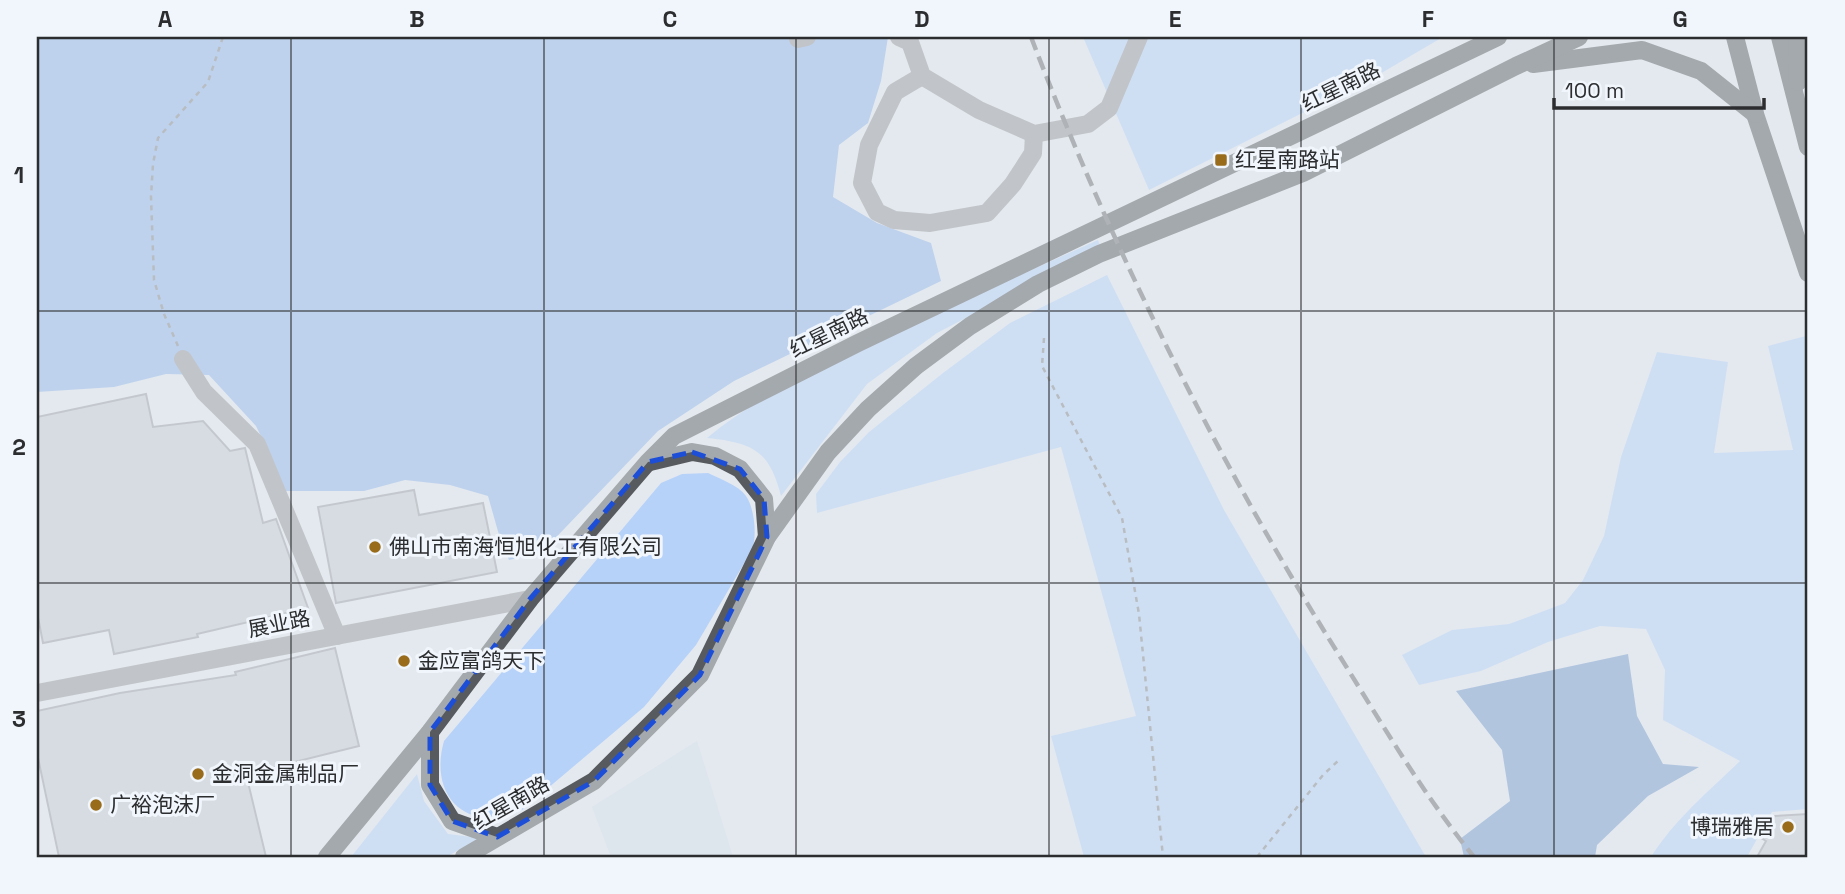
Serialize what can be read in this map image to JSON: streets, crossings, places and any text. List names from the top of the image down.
{
  "streets": {
    "main road": ["红星南路"],
    "street": ["展业路"]
  },
  "crossings": [
    ["红星南路", "展业路"]
  ],
  "places": {
    "transit": ["红星南路站"],
    "other": [
      "佛山市南海恒旭化工有限公司",
      "金应富鸽天下",
      "金洞金属制品厂",
      "广裕泡沫厂",
      "博瑞雅居"
    ]
  },
  "scale_bar": "100 m",
  "grid": {
    "columns": [
      "A",
      "B",
      "C",
      "D",
      "E",
      "F",
      "G"
    ],
    "rows": ["1", "2", "3"]
  }
}
